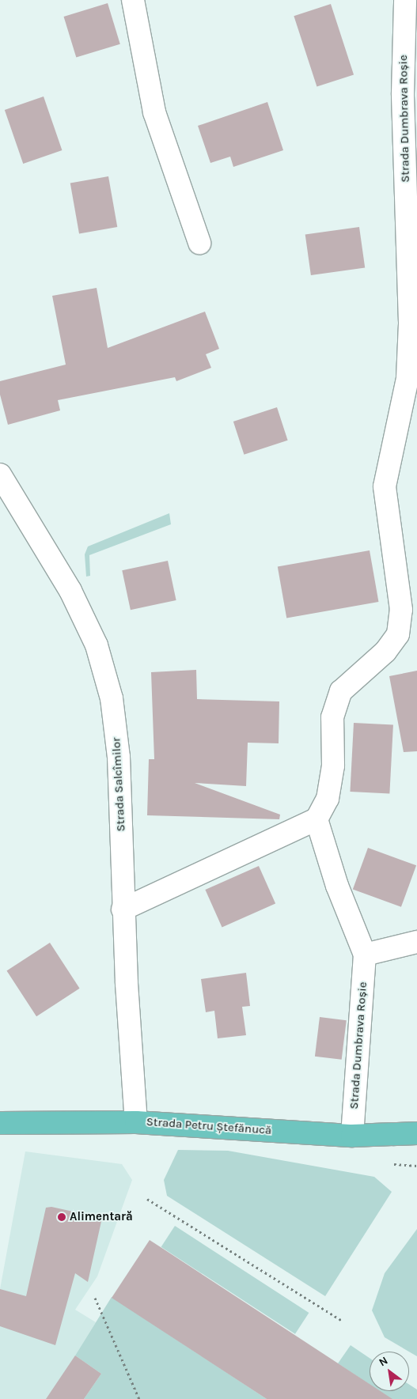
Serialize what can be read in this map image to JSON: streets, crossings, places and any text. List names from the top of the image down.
{
  "streets": {
    "main road": ["Strada Petru Ștefănucă"],
    "street": ["Strada Dumbrava Roșie", "Strada Salcîmilor"]
  },
  "crossings": [
    ["Strada Dumbrava Roșie", "Strada Petru Ștefănucă"],
    ["Strada Salcîmilor", "Strada Petru Ștefănucă"]
  ],
  "places": ["Alimentară"],
  "north": "top left"
}
